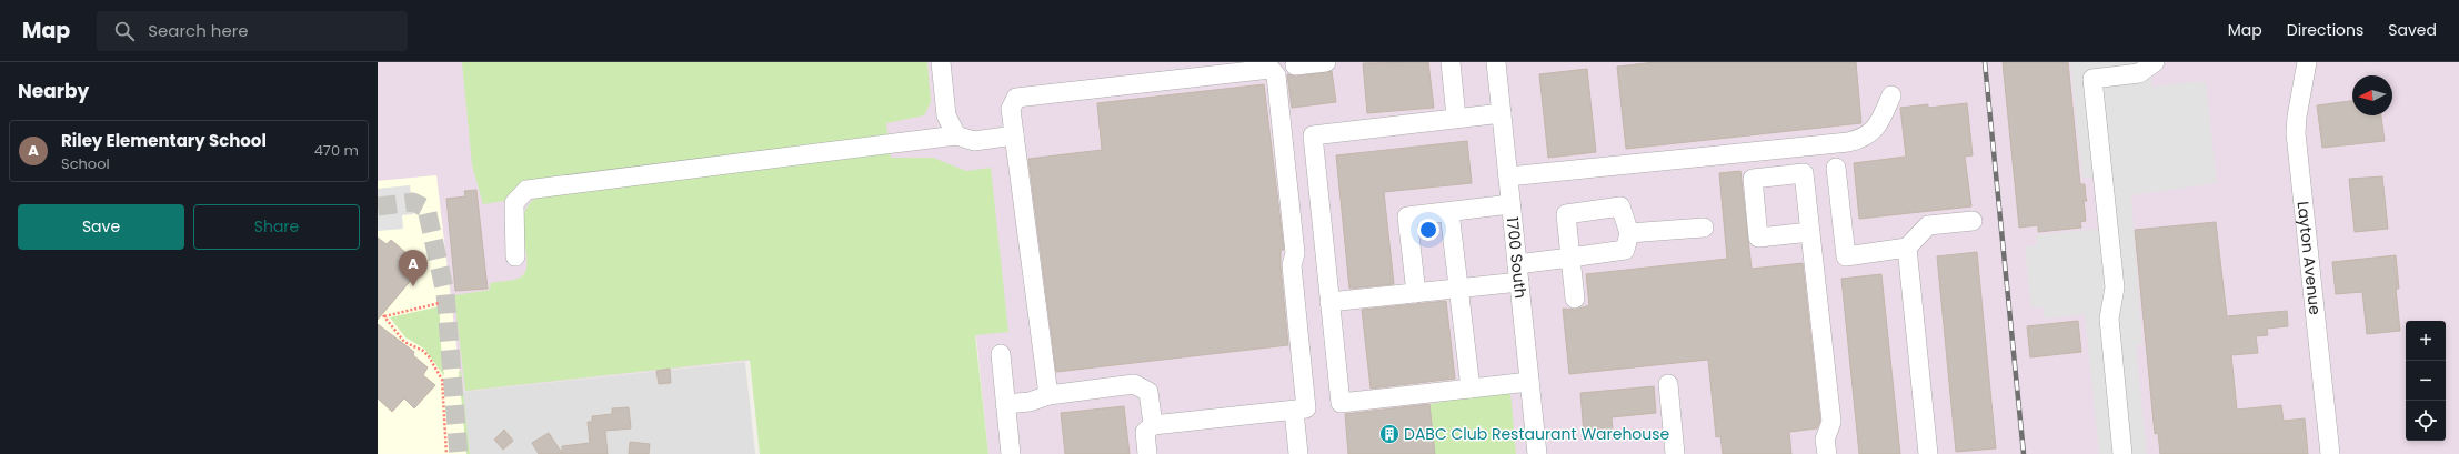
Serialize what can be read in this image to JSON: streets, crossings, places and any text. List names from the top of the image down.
{
  "streets": {
    "street": ["1700 South", "Layton Avenue"]
  },
  "places": {
    "building": ["DABC Club Restaurant Warehouse"]
  },
  "north": "left",
  "page": {
    "header": "Map",
    "search": "Search here",
    "nav": ["Map", "Directions", "Saved"],
    "heading": "Nearby",
    "list": [
      {
        "mark": "A",
        "name": "Riley Elementary School",
        "note": "School",
        "value": "470 m"
      }
    ],
    "buttons": ["Save", "Share"],
    "pins": "A",
    "map_buttons": ["+", "−"]
  }
}
